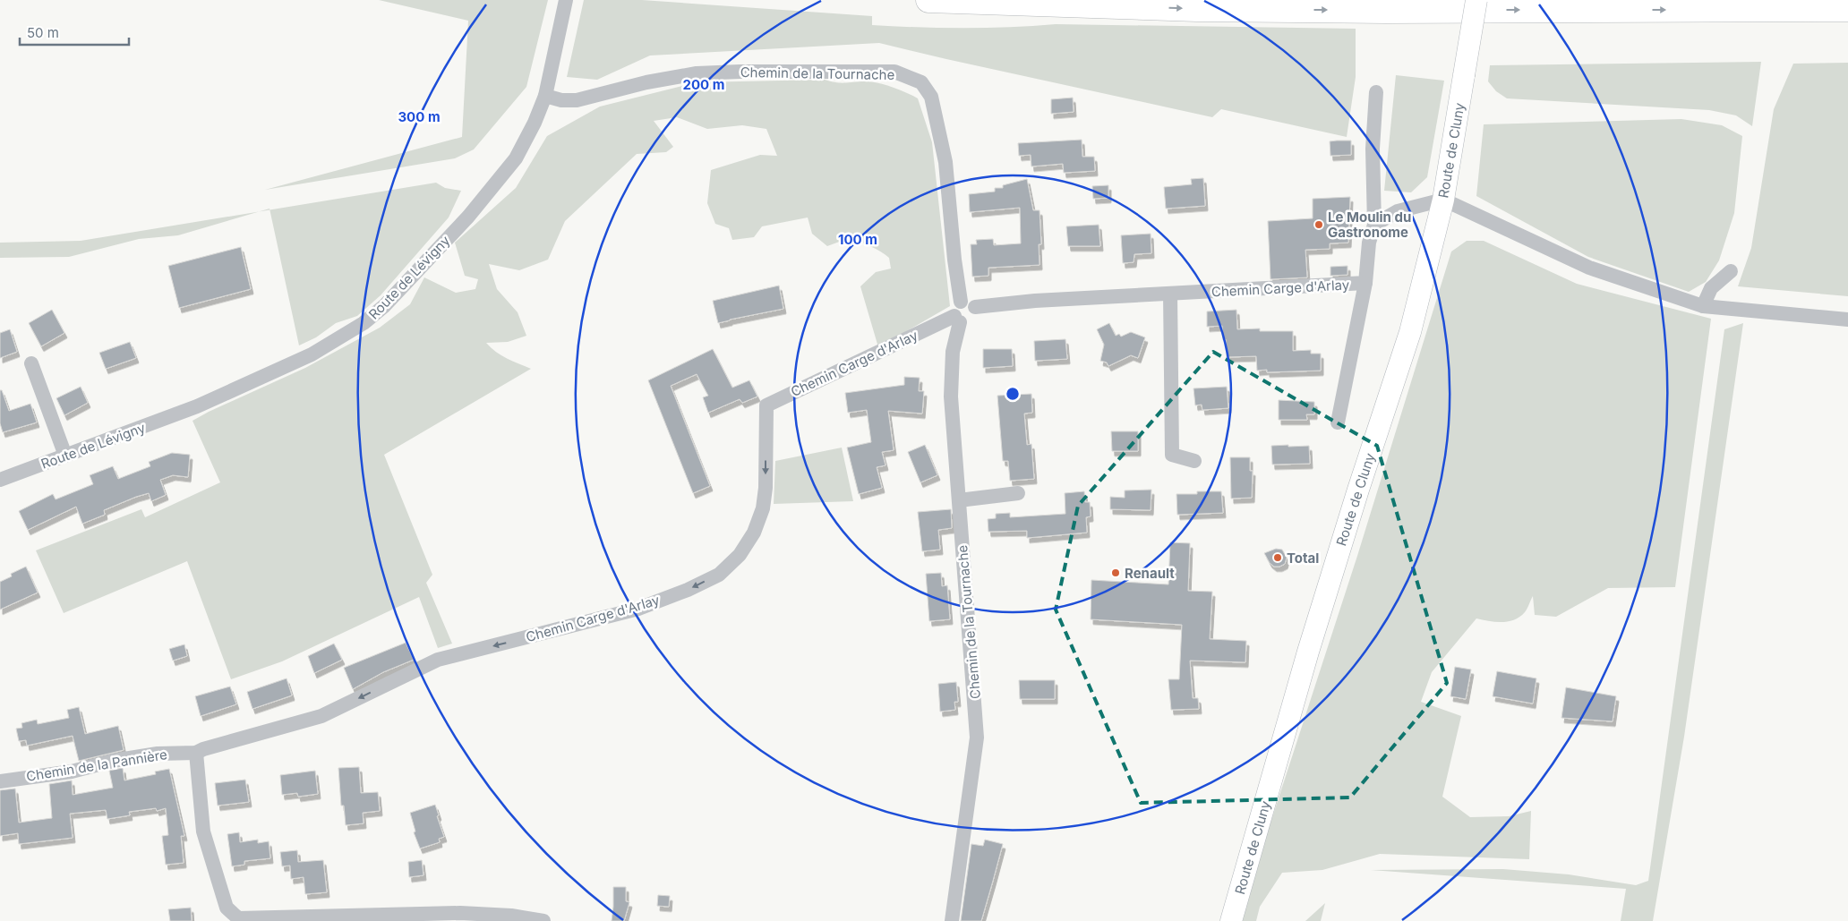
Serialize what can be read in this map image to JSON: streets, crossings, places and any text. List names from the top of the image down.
{
  "streets": {
    "main road": ["Route de Cluny"],
    "street": [
      "Chemin de la Tournache",
      "Route de Lévigny",
      "Chemin Carge d'Arlay",
      "Chemin de la Pannière"
    ]
  },
  "crossings": [
    ["Chemin de la Tournache", "Route de Lévigny"],
    ["Chemin de la Tournache", "Chemin Carge d'Arlay"],
    ["Chemin Carge d'Arlay", "Chemin de la Pannière"]
  ],
  "one_way": ["Chemin Carge d'Arlay"],
  "places": ["Le Moulin du Gastronome", "Total", "Renault"],
  "scale_bar": "50 m",
  "rings": ["200 m", "300 m", "100 m"]
}
